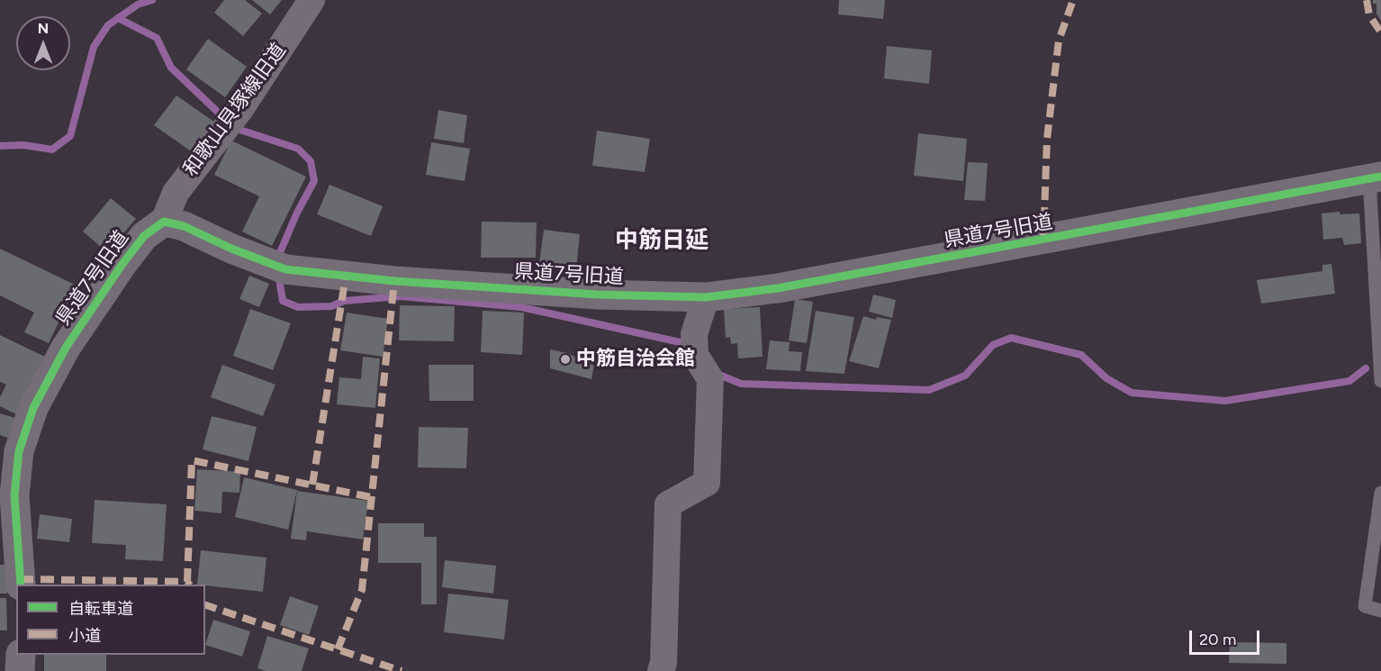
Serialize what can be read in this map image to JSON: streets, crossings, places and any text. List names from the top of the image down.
{
  "streets": {
    "street": ["和歌山貝塚線旧道", "県道7号旧道"]
  },
  "crossings": [
    ["和歌山貝塚線旧道", "県道7号旧道"]
  ],
  "districts": ["中筋日延"],
  "places": ["中筋自治会館"],
  "legend": ["自転車道", "小道"],
  "scale_bar": "20 m",
  "north": "top"
}
